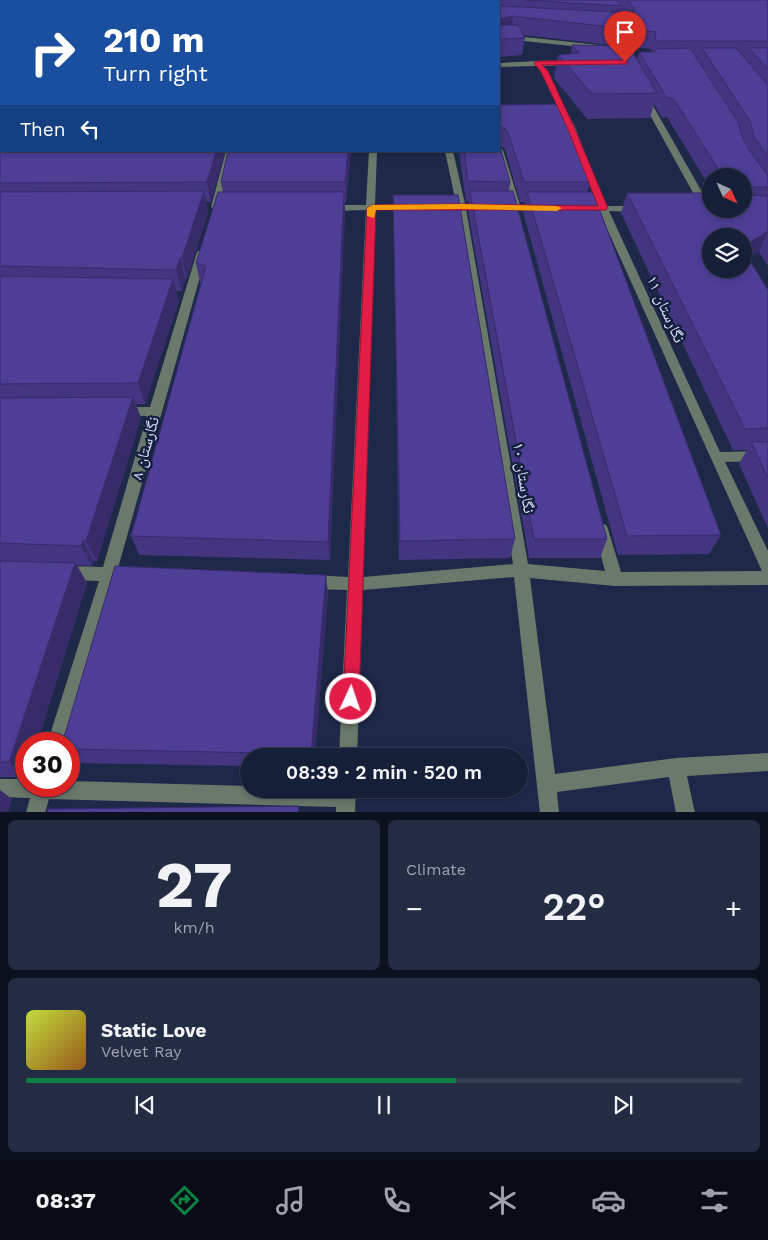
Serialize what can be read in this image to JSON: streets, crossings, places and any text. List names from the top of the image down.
{
  "streets": {
    "street": ["نگارستان ۱۱", "نگارستان ۸", "نگارستان ۱۰"]
  },
  "north": "bottom right",
  "page": {
    "turn": ["210 m", "Turn right"],
    "then": "Then",
    "limit": "30",
    "trip": "08:39 · 2 min · 520 m",
    "tile": [
      ["27", "km/h"],
      "Climate"
    ],
    "heat": ["−", "22°", "+"],
    "song": ["Static Love", "Velvet Ray"],
    "tabs": "08:37"
  }
}
